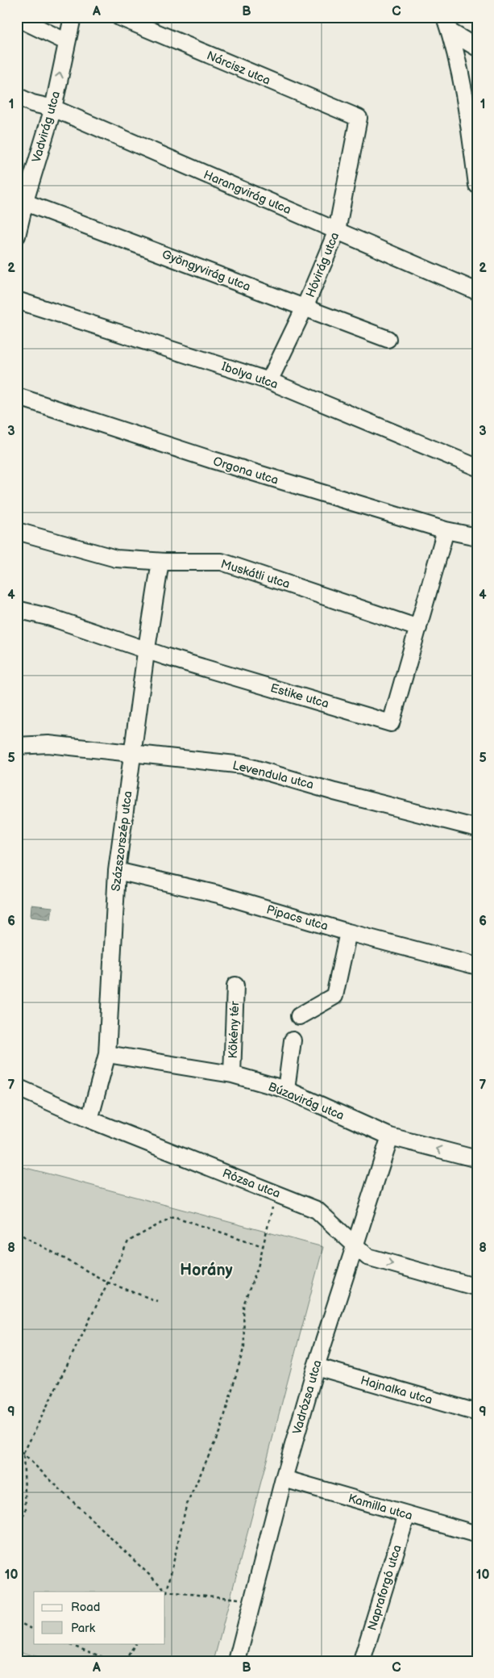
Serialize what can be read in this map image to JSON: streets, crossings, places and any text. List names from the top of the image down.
{
  "streets": {
    "street": [
      "Nárcisz utca",
      "Vadvirág utca",
      "Harangvirág utca",
      "Hóvirág utca",
      "Gyöngyvirág utca",
      "Ibolya utca",
      "Orgona utca",
      "Muskátli utca",
      "Estike utca",
      "Levendula utca",
      "Százszorszép utca",
      "Pipacs utca",
      "Kökény tér",
      "Búzavirág utca",
      "Rózsa utca",
      "Hajnalka utca",
      "Vadrózsa utca",
      "Kamilla utca",
      "Napraforgó utca"
    ]
  },
  "crossings": [
    ["Nárcisz utca", "Hóvirág utca"],
    ["Vadvirág utca", "Harangvirág utca"],
    ["Vadvirág utca", "Gyöngyvirág utca"],
    ["Harangvirág utca", "Hóvirág utca"],
    ["Hóvirág utca", "Gyöngyvirág utca"],
    ["Hóvirág utca", "Ibolya utca"],
    ["Orgona utca", "Estike utca"],
    ["Muskátli utca", "Estike utca"],
    ["Muskátli utca", "Százszorszép utca"],
    ["Estike utca", "Százszorszép utca"],
    ["Levendula utca", "Százszorszép utca"],
    ["Százszorszép utca", "Pipacs utca"],
    ["Százszorszép utca", "Búzavirág utca"],
    ["Százszorszép utca", "Rózsa utca"],
    ["Kökény tér", "Búzavirág utca"],
    ["Búzavirág utca", "Vadrózsa utca"],
    ["Rózsa utca", "Vadrózsa utca"],
    ["Hajnalka utca", "Vadrózsa utca"],
    ["Vadrózsa utca", "Kamilla utca"],
    ["Kamilla utca", "Napraforgó utca"]
  ],
  "districts": ["Horány"],
  "legend": ["Road", "Park"],
  "grid": {
    "columns": ["A", "B", "C"],
    "rows": [
      "1",
      "2",
      "3",
      "4",
      "5",
      "6",
      "7",
      "8",
      "9",
      "10"
    ]
  }
}
